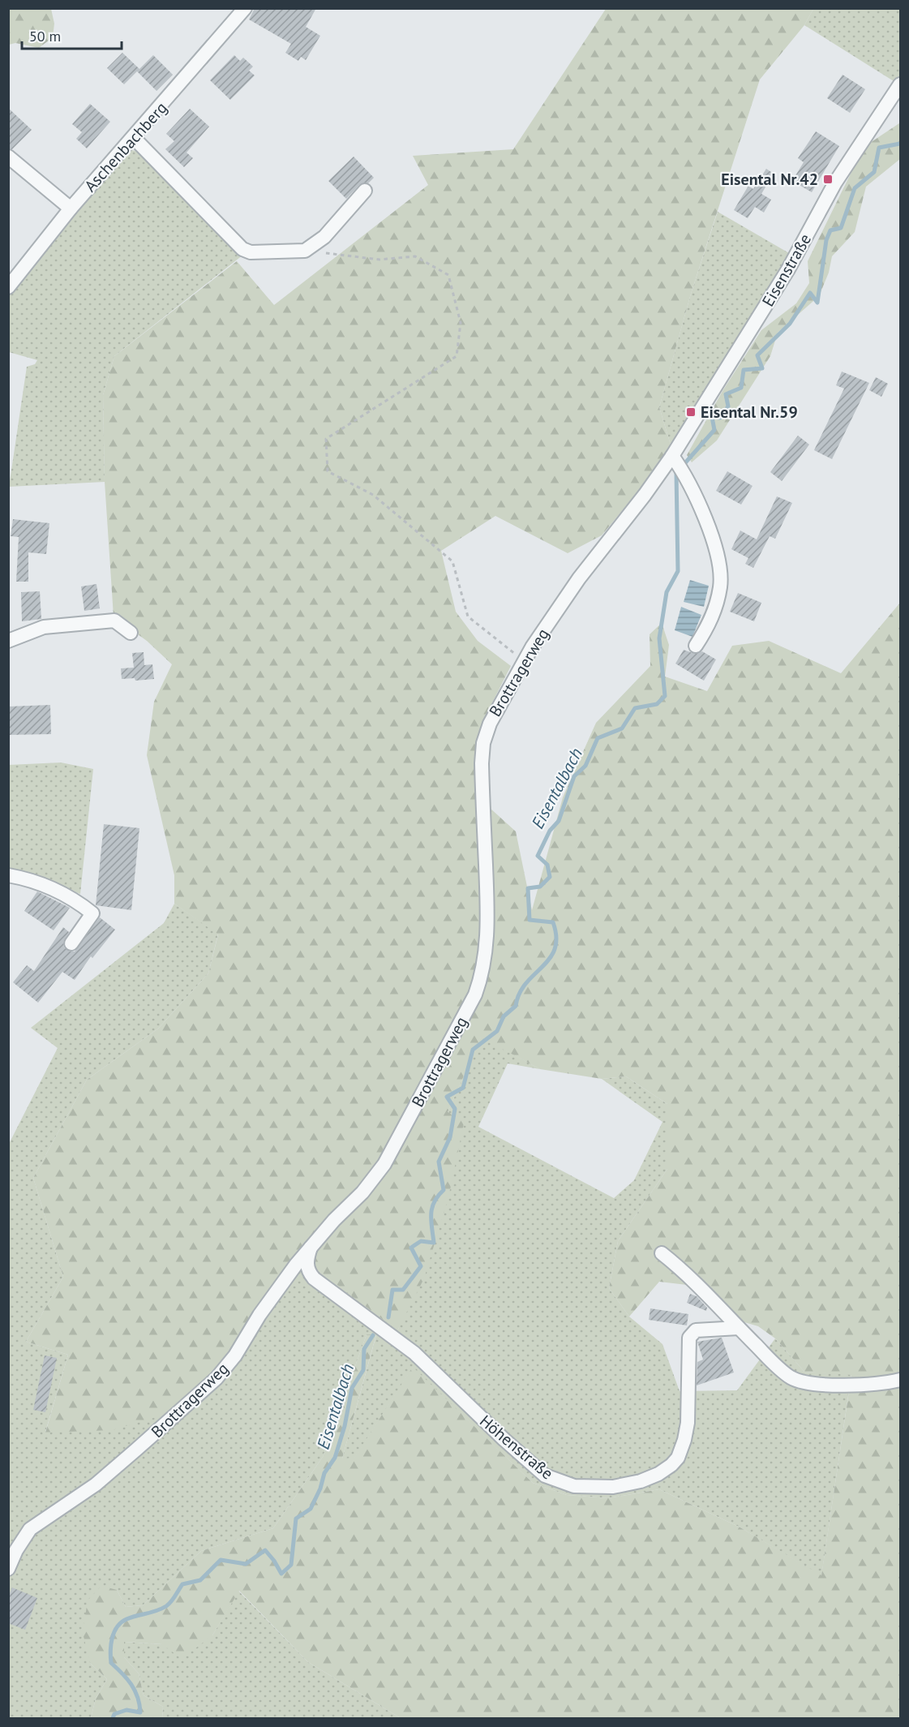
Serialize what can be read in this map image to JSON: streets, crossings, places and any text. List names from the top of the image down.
{
  "streets": {
    "street": [
      "Aschenbachberg",
      "Eisenstraße",
      "Brottragerweg",
      "Höhenstraße"
    ]
  },
  "crossings": [
    ["Eisenstraße", "Brottragerweg"],
    ["Brottragerweg", "Höhenstraße"]
  ],
  "water": ["Eisentalbach"],
  "places": {
    "transit": ["Eisental Nr.42", "Eisental Nr.59"]
  },
  "scale_bar": "50 m"
}
